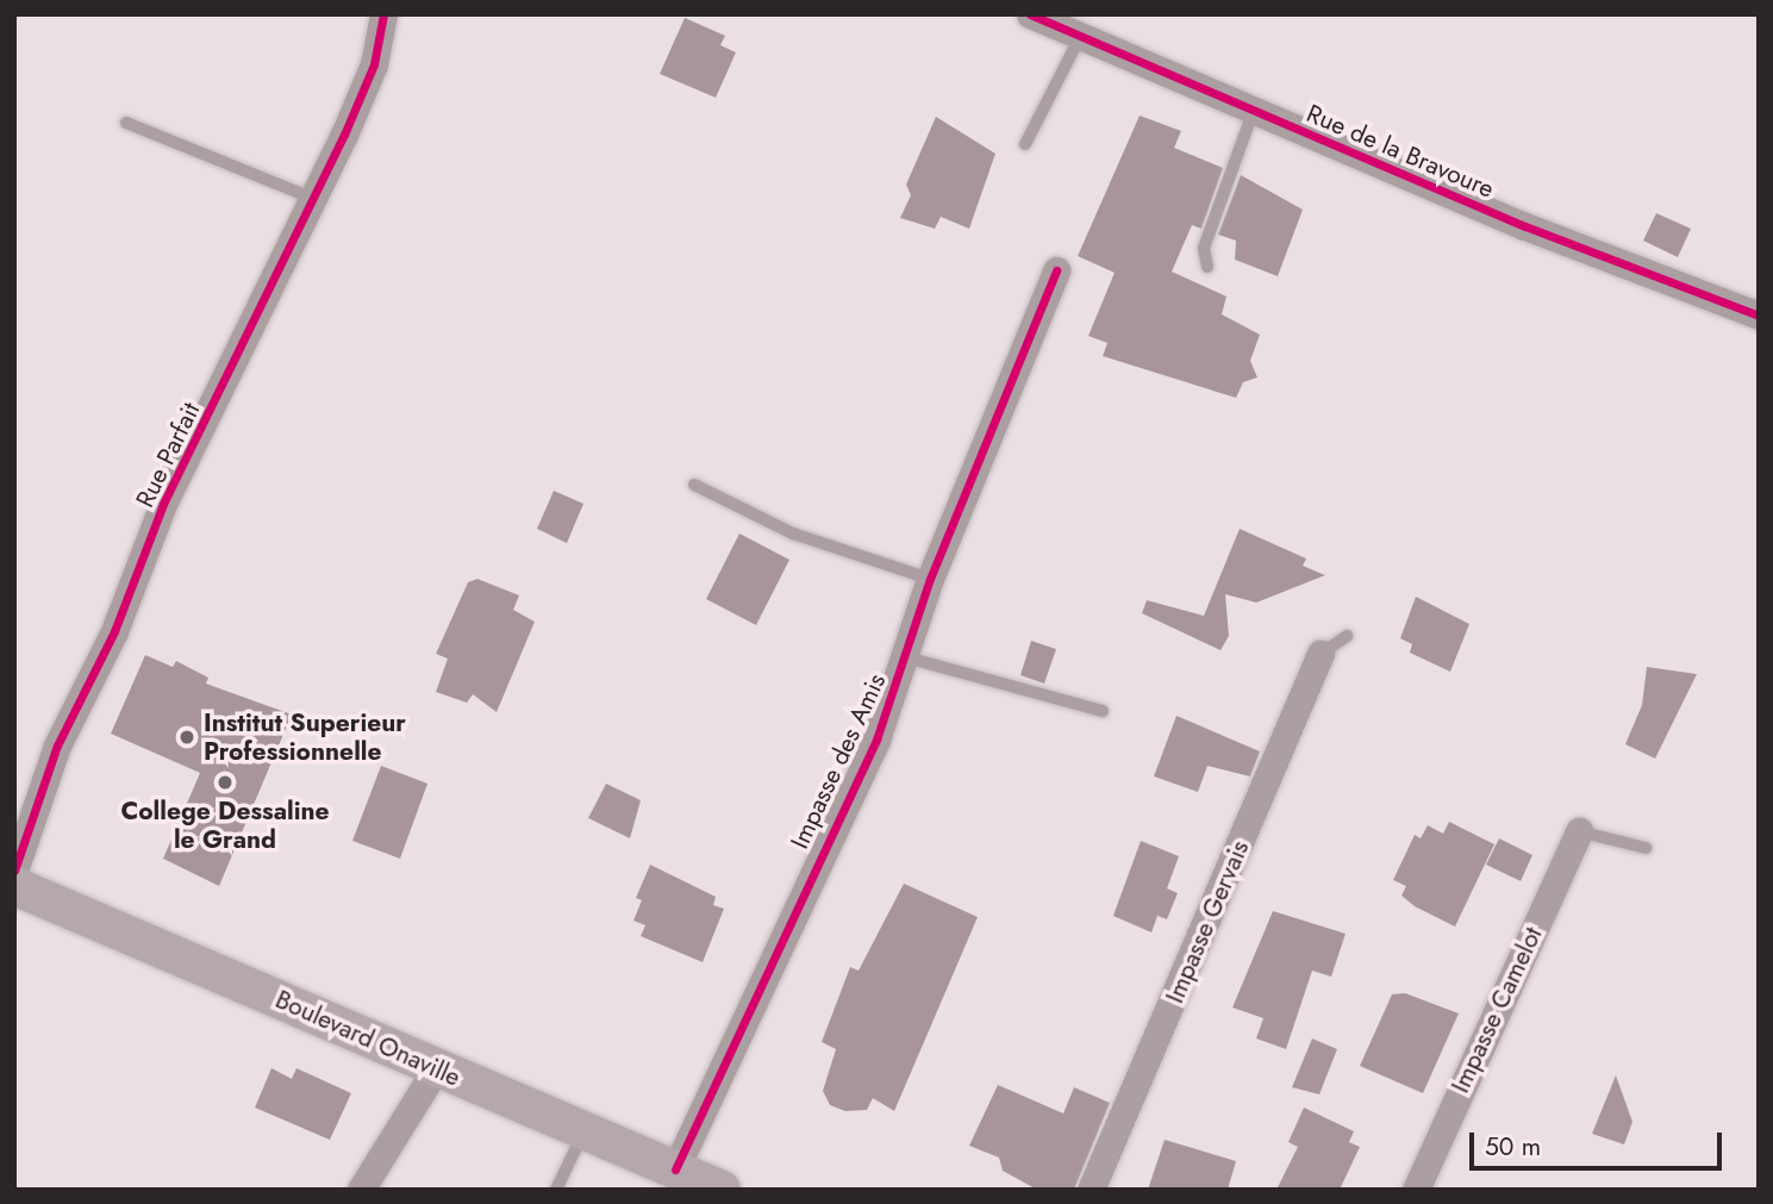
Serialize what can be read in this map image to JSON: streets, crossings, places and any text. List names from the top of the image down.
{
  "streets": {
    "street": [
      "Rue de la Bravoure",
      "Rue Parfait",
      "Impasse des Amis",
      "Impasse Gervais",
      "Impasse Camelot",
      "Boulevard Onaville"
    ]
  },
  "crossings": [
    ["Impasse des Amis", "Boulevard Onaville"]
  ],
  "places": ["Institut Superieur Professionnelle", "College Dessaline le Grand"],
  "scale_bar": "50 m"
}
